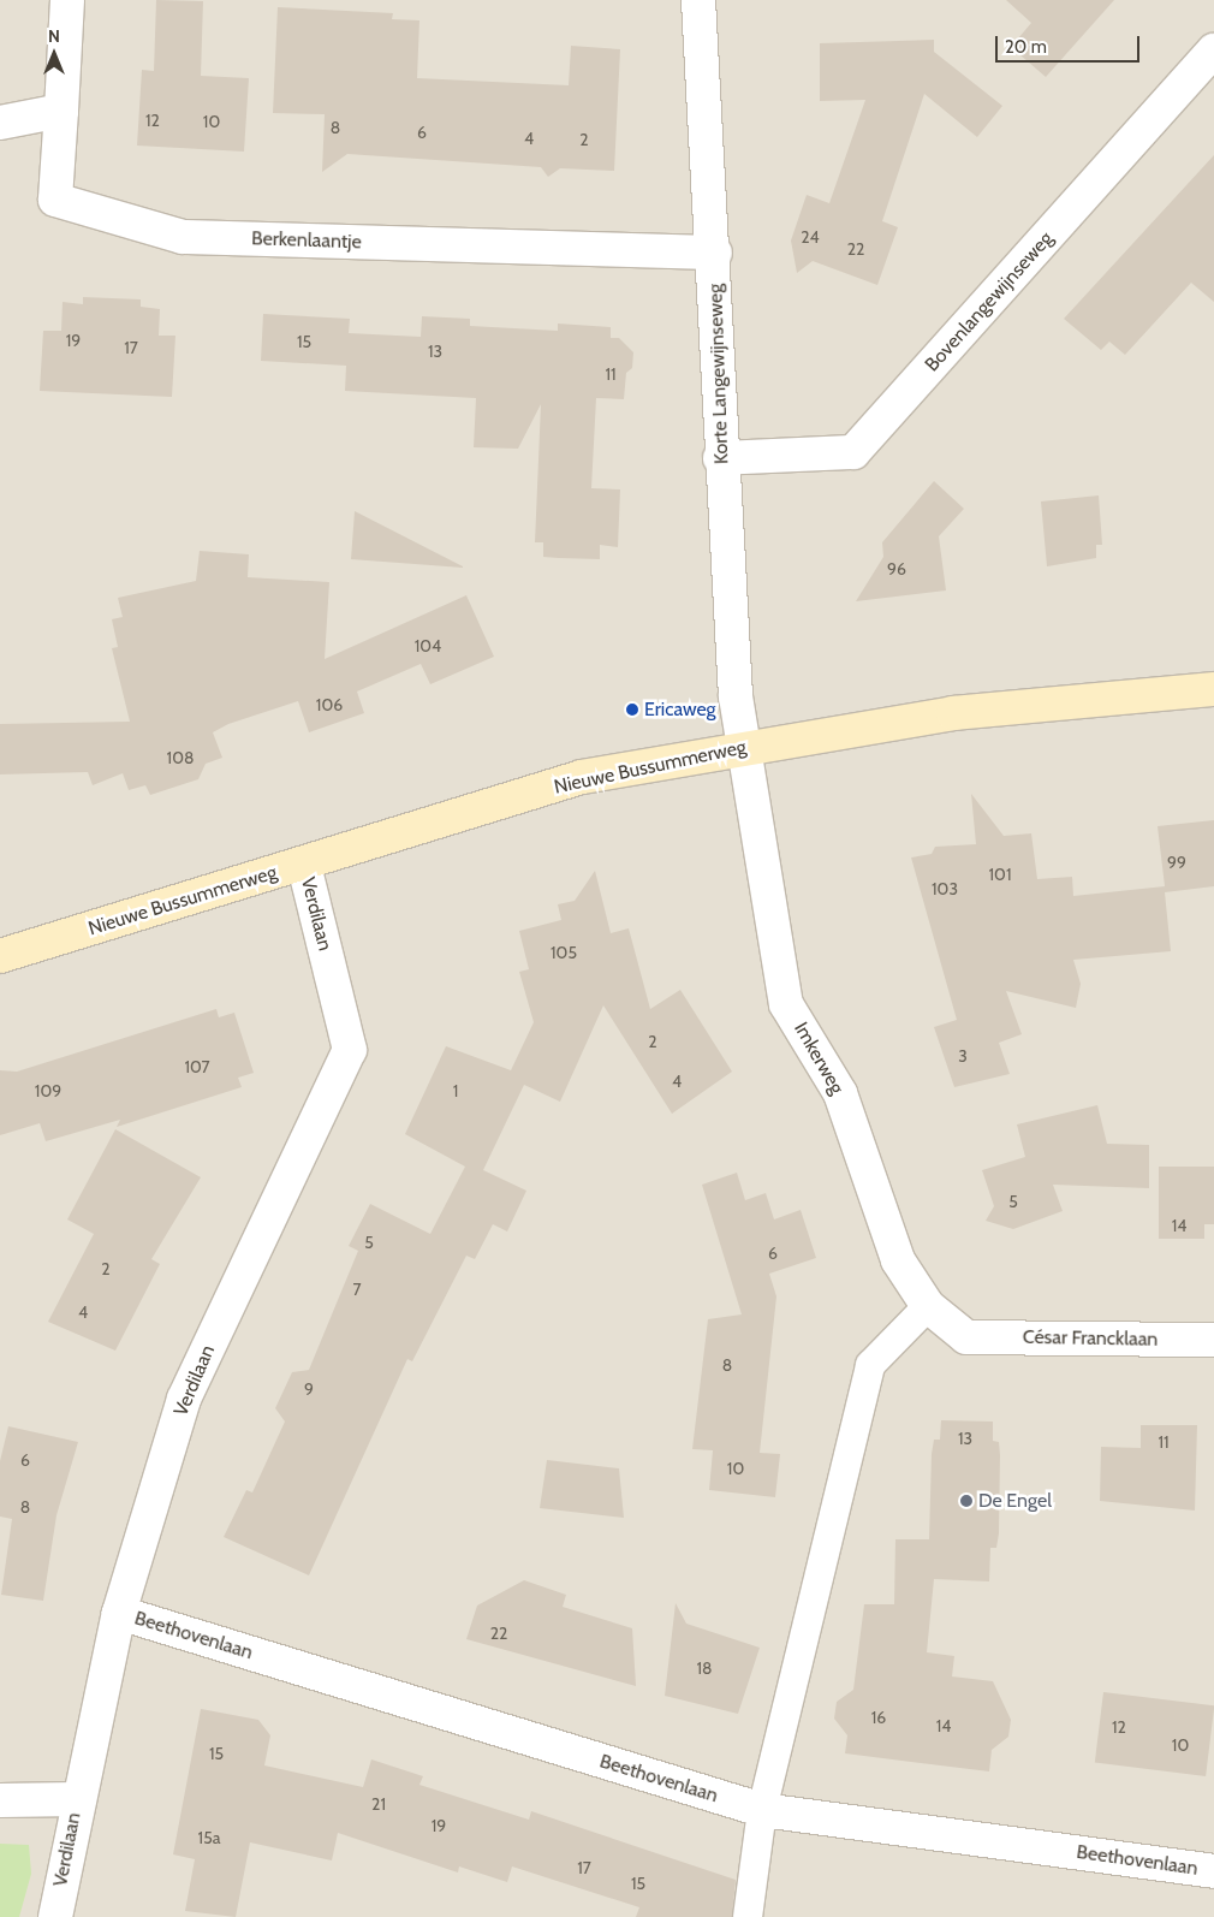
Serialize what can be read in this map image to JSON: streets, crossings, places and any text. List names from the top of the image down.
{
  "streets": {
    "main road": ["Nieuwe Bussummerweg"],
    "street": [
      "Berkenlaantje",
      "Bovenlangewijnseweg",
      "Korte Langewijnseweg",
      "Verdilaan",
      "Imkerweg",
      "César Francklaan",
      "Beethovenlaan"
    ]
  },
  "crossings": [
    ["Berkenlaantje", "Korte Langewijnseweg"],
    ["Bovenlangewijnseweg", "Korte Langewijnseweg"],
    ["Korte Langewijnseweg", "Nieuwe Bussummerweg"],
    ["Korte Langewijnseweg", "Imkerweg"],
    ["Nieuwe Bussummerweg", "Verdilaan"],
    ["Nieuwe Bussummerweg", "Imkerweg"],
    ["Verdilaan", "Beethovenlaan"],
    ["Imkerweg", "César Francklaan"]
  ],
  "places": ["Ericaweg", "De Engel"],
  "house_numbers": [
    "12",
    "10",
    "8",
    "6",
    "4",
    "2",
    "24",
    "22",
    "19",
    "15",
    "17",
    "13",
    "11",
    "96",
    "104",
    "106",
    "108",
    "99",
    "101",
    "103",
    "105",
    "2",
    "3",
    "107",
    "4",
    "109",
    "1",
    "5",
    "14",
    "5",
    "6",
    "2",
    "7",
    "4",
    "8",
    "9",
    "13",
    "11",
    "6",
    "10",
    "8",
    "22",
    "18",
    "16",
    "14",
    "12",
    "10",
    "15",
    "21",
    "19",
    "15a",
    "17",
    "15"
  ],
  "scale_bar": "20 m",
  "north": "top"
}
